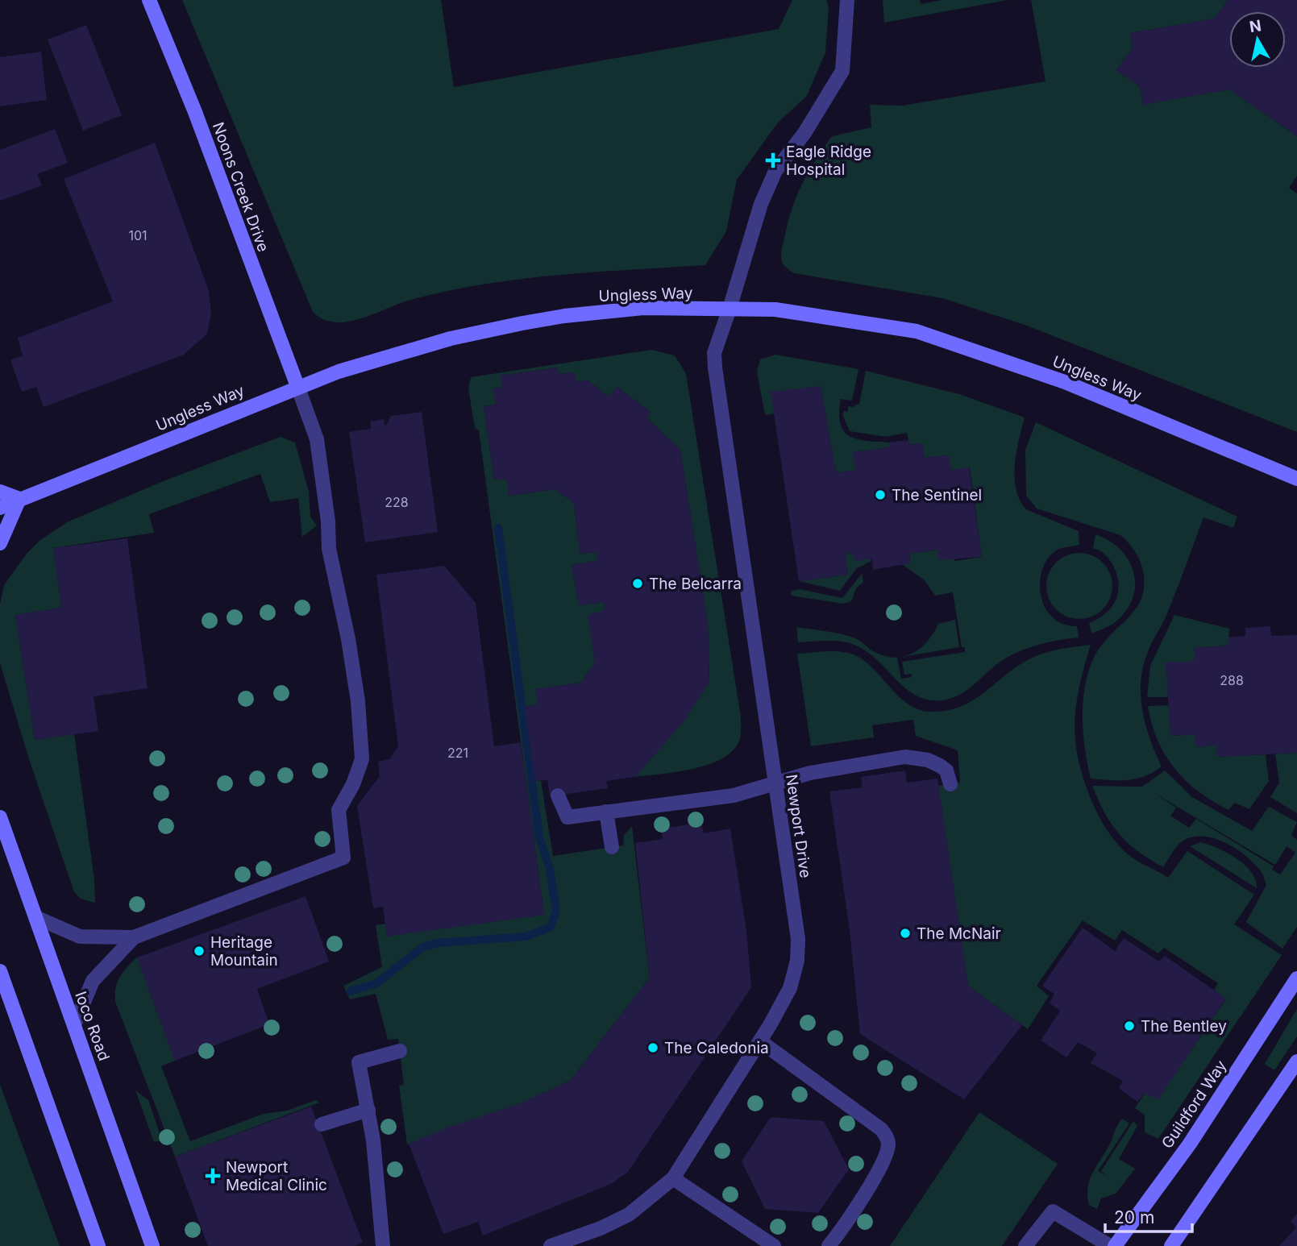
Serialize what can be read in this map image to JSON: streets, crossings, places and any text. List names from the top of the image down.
{
  "streets": {
    "street": [
      "Noons Creek Drive",
      "Ungless Way",
      "Newport Drive",
      "Ioco Road",
      "Guildford Way"
    ]
  },
  "crossings": [
    ["Noons Creek Drive", "Ungless Way"],
    ["Ungless Way", "Newport Drive"]
  ],
  "places": {
    "health": ["Eagle Ridge Hospital", "Newport Medical Clinic"],
    "other": [
      "The Sentinel",
      "The Belcarra",
      "The McNair",
      "Heritage Mountain",
      "The Bentley",
      "The Caledonia"
    ]
  },
  "house_numbers": [
    "101",
    "228",
    "288",
    "221"
  ],
  "scale_bar": "20 m",
  "north": "top"
}
